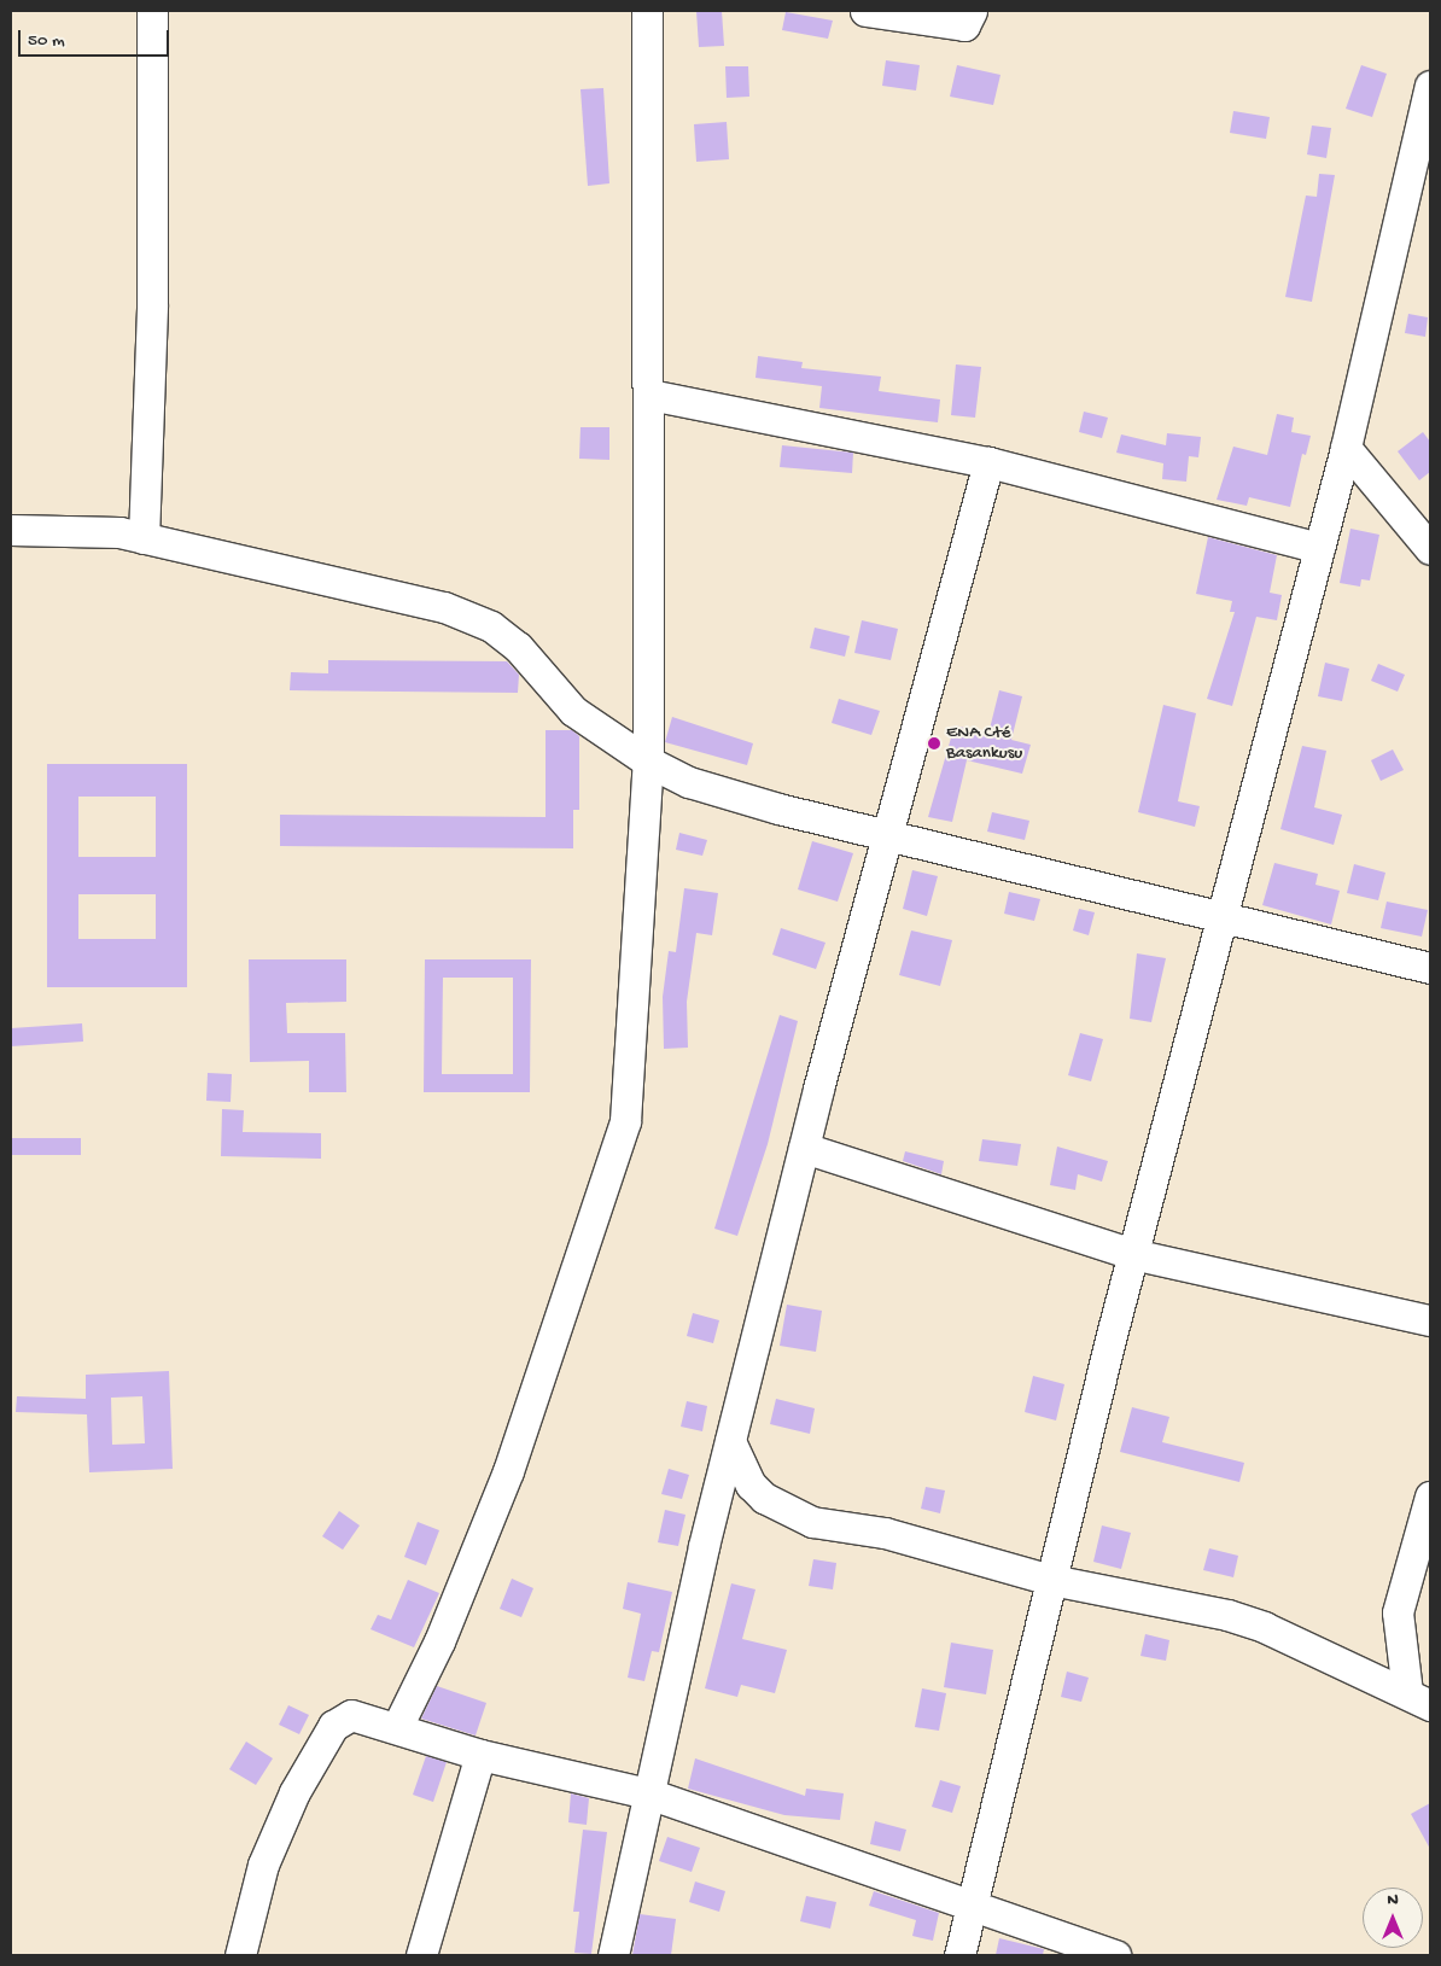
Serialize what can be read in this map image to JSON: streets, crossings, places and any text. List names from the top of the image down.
{
  "places": ["ENA Cté Basankusu"],
  "scale_bar": "50 m",
  "north": "top"
}
